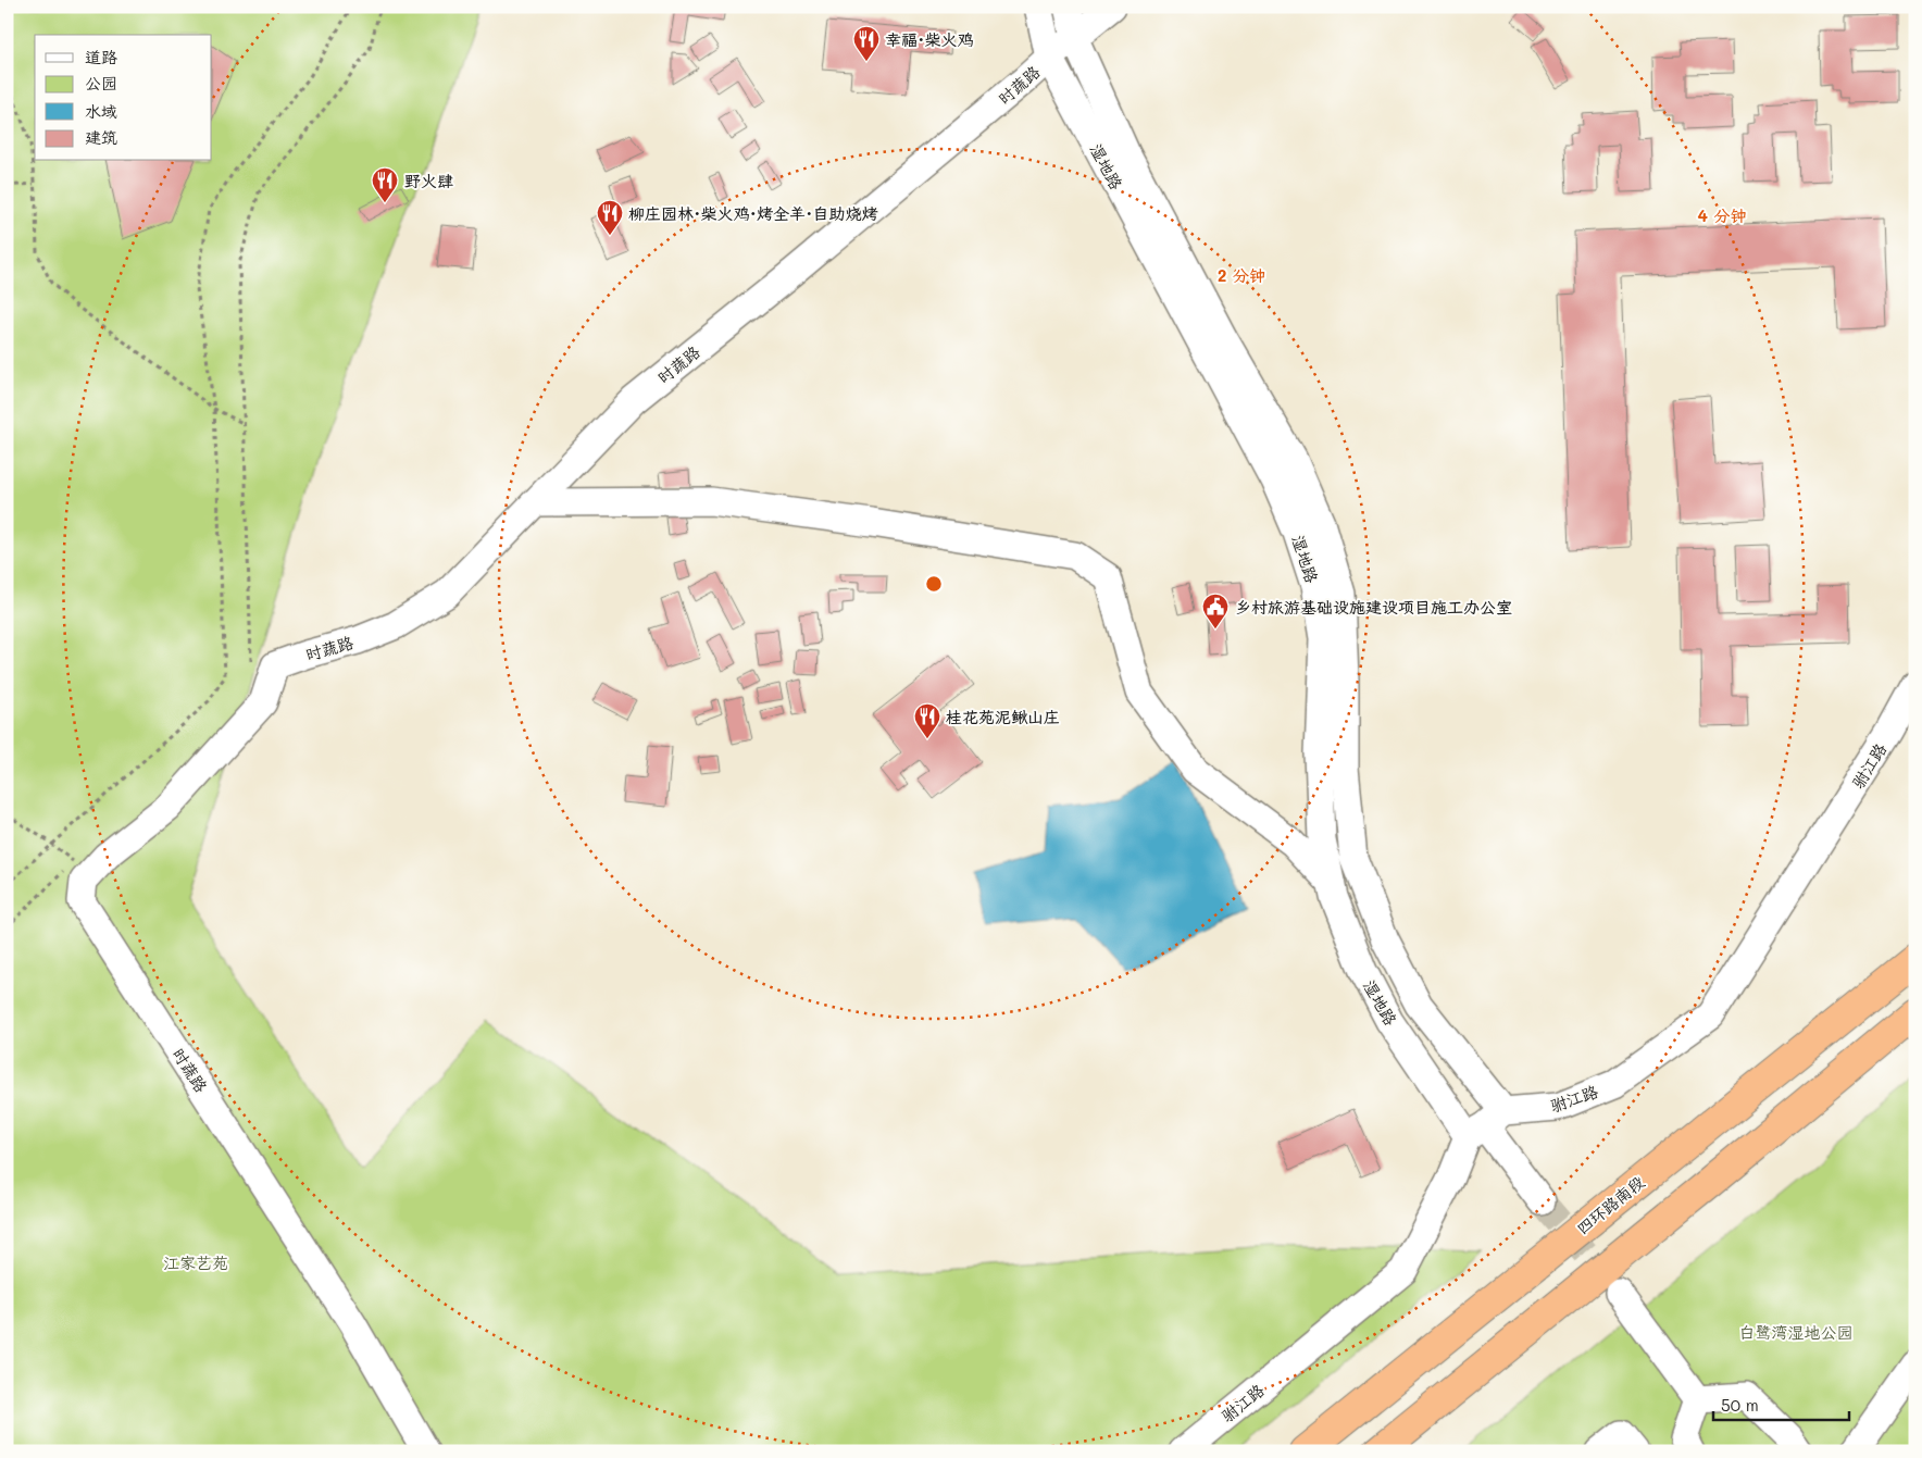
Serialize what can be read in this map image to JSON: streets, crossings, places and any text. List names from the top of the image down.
{
  "streets": {
    "highway": ["四环路南段"],
    "street": ["时蔬路", "湿地路", "驸江路"]
  },
  "crossings": [
    ["时蔬路", "湿地路"],
    ["湿地路", "驸江路"]
  ],
  "parks": ["江家艺苑", "白鹭湾湿地公园"],
  "places": {
    "restaurant": [
      "幸福·柴火鸡",
      "野火肆",
      "柳庄园林·柴火鸡·烤全羊·自助烧烤",
      "桂花苑泥鳅山庄"
    ],
    "public building": ["乡村旅游基础设施建设项目施工办公室"]
  },
  "legend": [
    "道路",
    "公园",
    "水域",
    "建筑"
  ],
  "scale_bar": "50 m",
  "rings": ["4 分钟", "2 分钟"]
}
